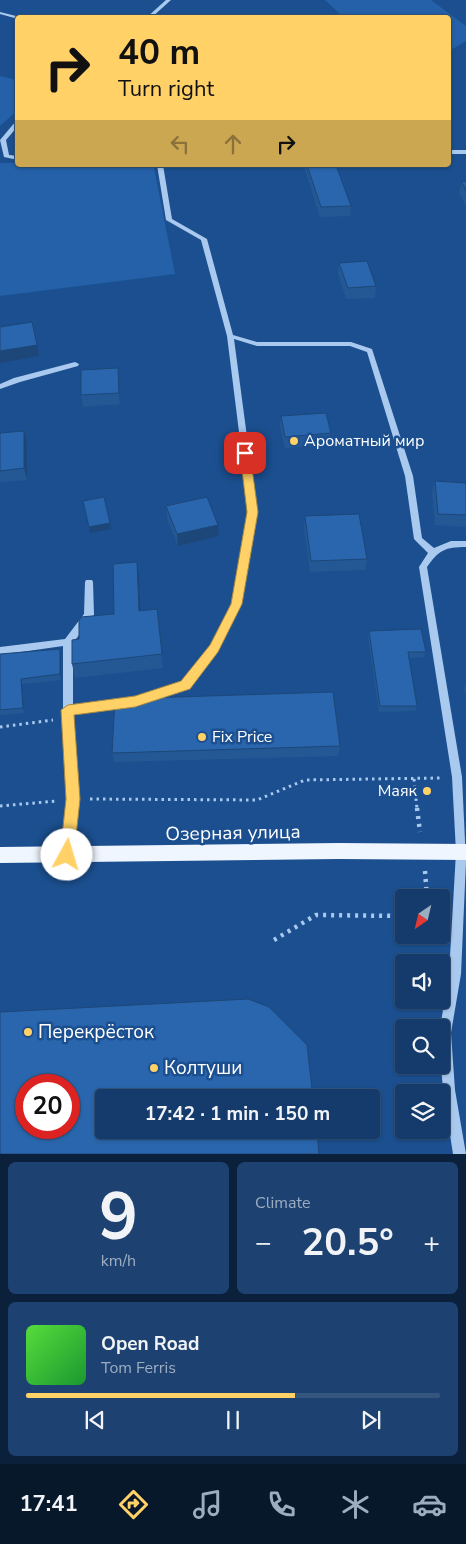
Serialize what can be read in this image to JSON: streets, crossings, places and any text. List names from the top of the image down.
{
  "streets": {
    "main road": ["Озерная улица"]
  },
  "places": [
    "Ароматный мир",
    "Fix Price",
    "Маяк",
    "Перекрёсток",
    "Колтуши"
  ],
  "north": "bottom left",
  "page": {
    "turn": ["40 m", "Turn right"],
    "limit": "20",
    "trip": "17:42 · 1 min · 150 m",
    "tile": [
      ["9", "km/h"],
      "Climate"
    ],
    "heat": ["−", "20.5°", "+"],
    "song": ["Open Road", "Tom Ferris"],
    "tabs": "17:41"
  }
}
